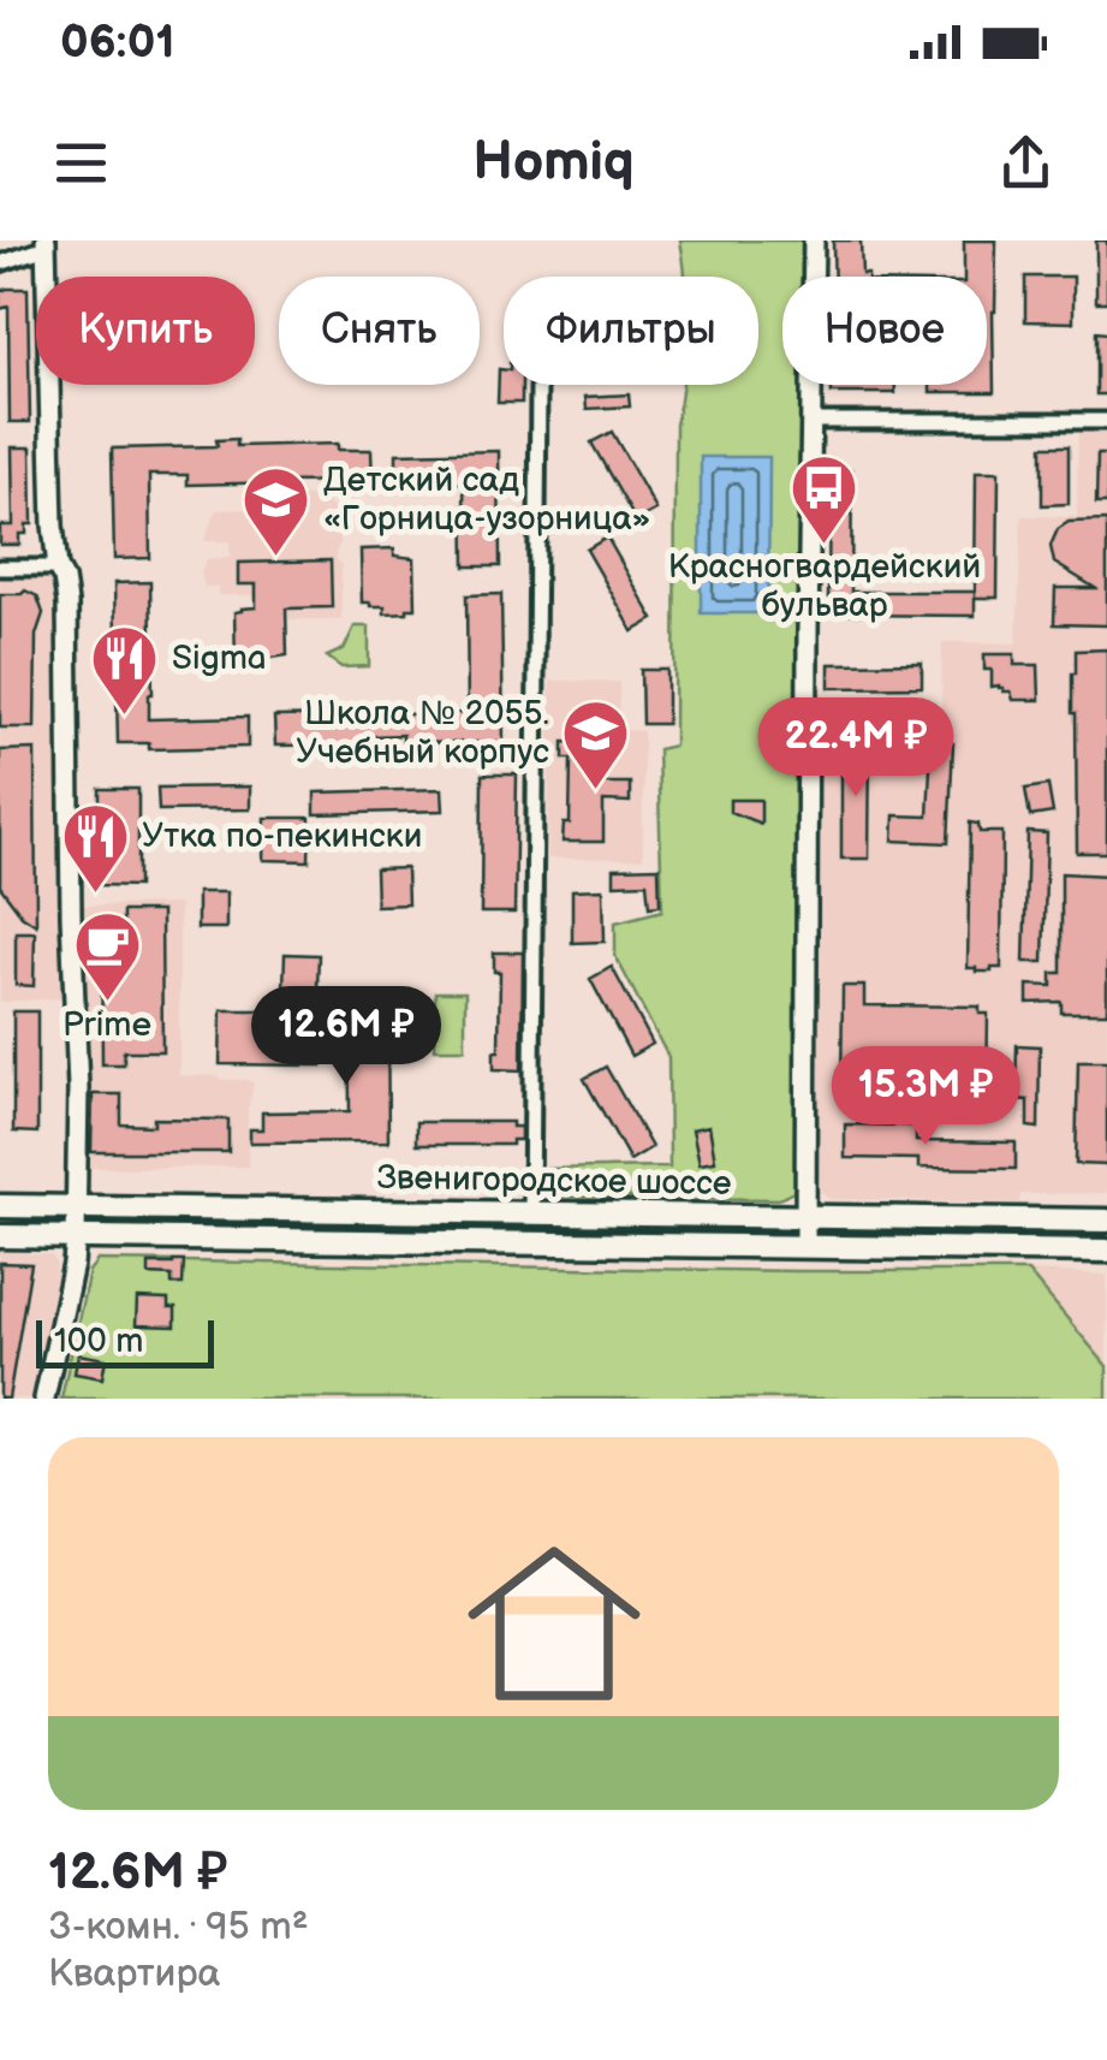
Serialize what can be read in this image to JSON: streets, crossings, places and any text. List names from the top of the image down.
{
  "streets": {
    "main road": ["Звенигородское шоссе"]
  },
  "places": {
    "bus stop": ["Красногвардейский бульвар"],
    "school or university": ["Детский сад «Горница-узорница»", "Школа № 2055. Учебный корпус"],
    "restaurant": ["Sigma", "Утка по-пекински"],
    "cafe": ["Prime"]
  },
  "scale_bar": "100 m",
  "page": {
    "status": "06:01",
    "header": "Homiq",
    "chip": [
      "Купить",
      "Снять",
      "Фильтры",
      "Новое"
    ],
    "price": ["22.4M ₽", "12.6M ₽", "15.3M ₽"],
    "scale": "100 m",
    "list": [
      {
        "name": "12.6M ₽",
        "note": "3-комн. · 95 m² · Квартира"
      }
    ]
  }
}
